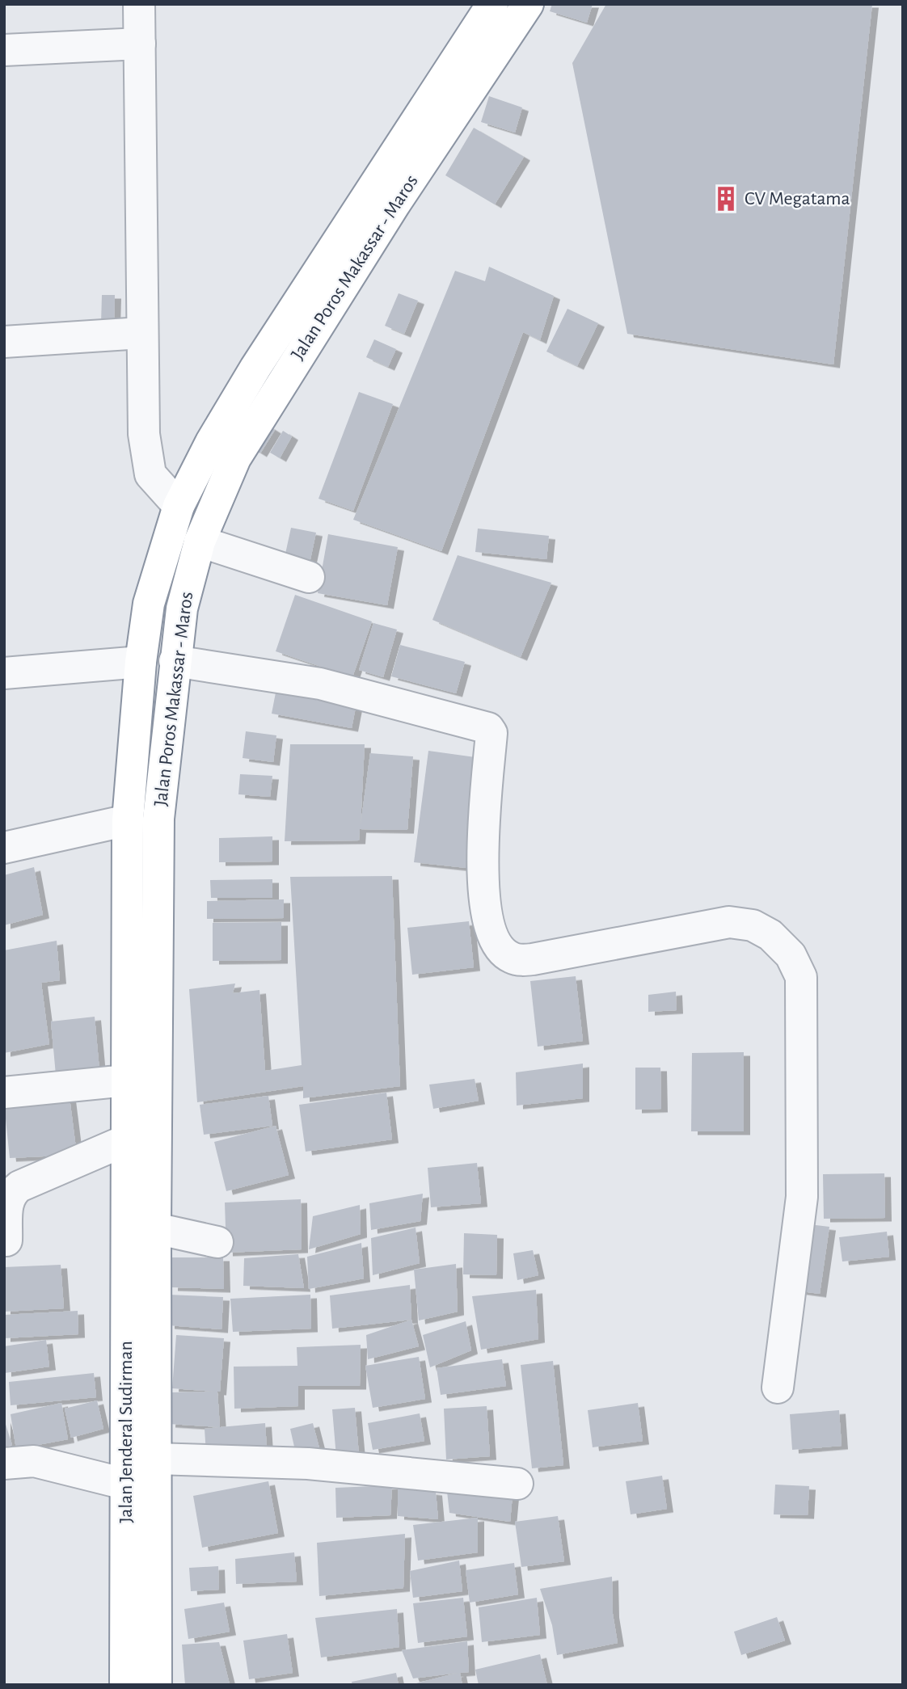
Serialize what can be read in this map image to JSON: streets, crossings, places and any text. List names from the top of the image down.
{
  "streets": {
    "highway": ["Jalan Poros Makassar - Maros", "Jalan Jenderal Sudirman"]
  },
  "crossings": [
    ["Jalan Poros Makassar - Maros", "Jalan Jenderal Sudirman"]
  ],
  "places": {
    "building": ["CV Megatama"]
  }
}
